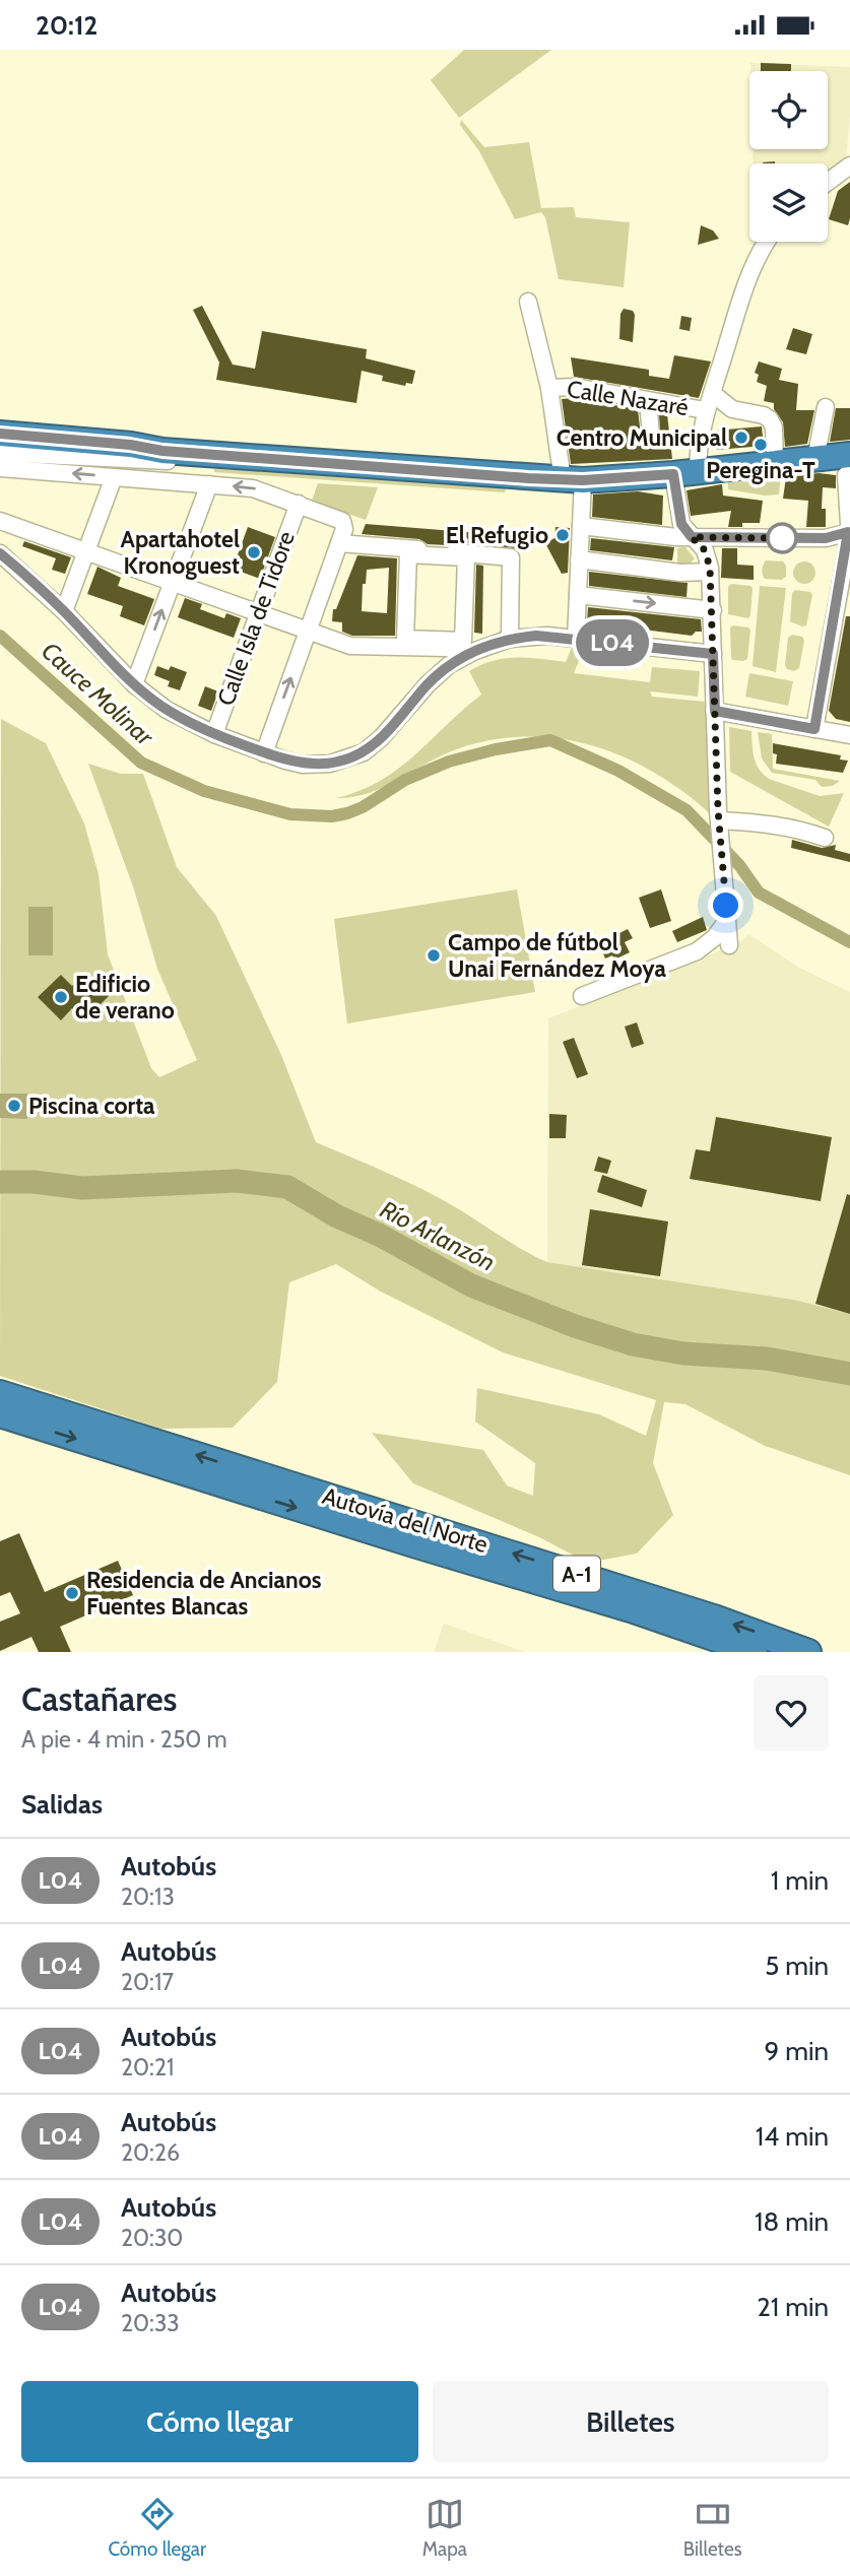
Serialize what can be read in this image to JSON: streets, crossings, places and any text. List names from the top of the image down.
{
  "streets": {
    "highway": ["Autovía del Norte", "A-1"],
    "street": ["Calle Nazaré", "Calle Isla de Tidore"]
  },
  "crossings": [
    ["Autovía del Norte", "A-1"]
  ],
  "water": ["Cauce Molinar", "Río Arlanzón"],
  "places": [
    "Centro Municipal",
    "Peregina-T",
    "El Refugio",
    "Apartahotel Kronoguest",
    "Campo de fútbol Unai Fernández Moya",
    "Edificio de verano",
    "Piscina corta",
    "Residencia de Ancianos Fuentes Blancas"
  ],
  "lines": ["bus line L04"],
  "page": {
    "status": "20:12",
    "on_map": "L04",
    "heading": [
      ["Castañares", "A pie · 4 min · 250 m"],
      "Salidas"
    ],
    "list": [
      {
        "mark": "L04",
        "name": "Autobús",
        "note": "20:13",
        "value": "1 min"
      },
      {
        "mark": "L04",
        "name": "Autobús",
        "note": "20:17",
        "value": "5 min"
      },
      {
        "mark": "L04",
        "name": "Autobús",
        "note": "20:21",
        "value": "9 min"
      },
      {
        "mark": "L04",
        "name": "Autobús",
        "note": "20:26",
        "value": "14 min"
      },
      {
        "mark": "L04",
        "name": "Autobús",
        "note": "20:30",
        "value": "18 min"
      },
      {
        "mark": "L04",
        "name": "Autobús",
        "note": "20:33",
        "value": "21 min"
      }
    ],
    "buttons": ["Cómo llegar", "Billetes"],
    "tabs": ["Cómo llegar", "Mapa", "Billetes"]
  }
}
